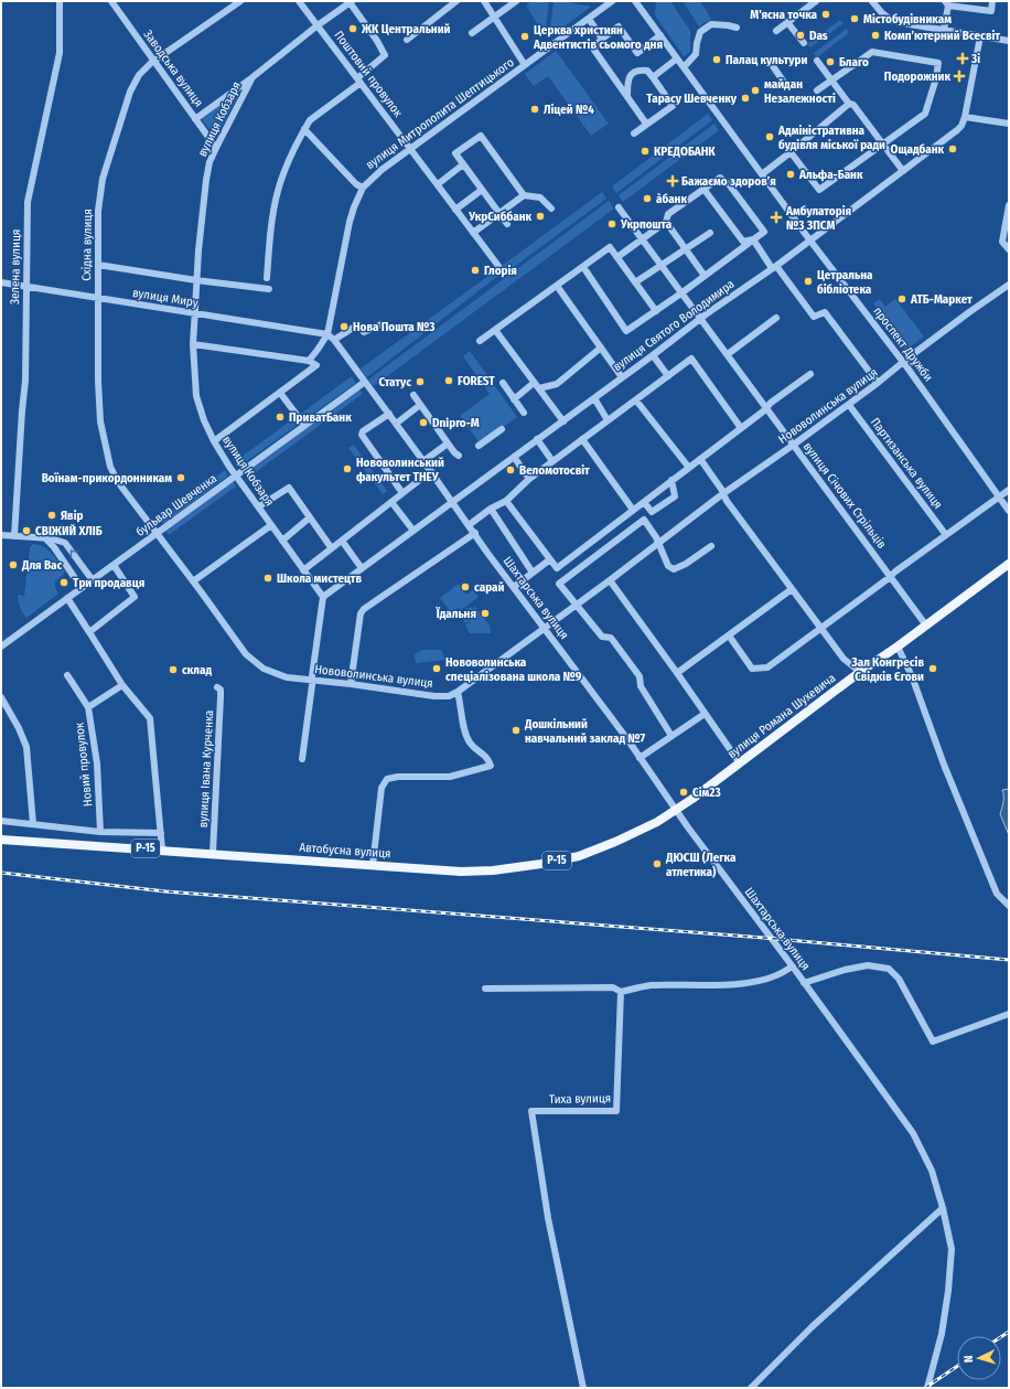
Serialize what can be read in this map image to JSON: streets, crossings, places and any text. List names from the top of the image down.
{
  "streets": {
    "main road": ["вулиця Романа Шухевича", "Р-15", "Автобусна вулиця"],
    "street": [
      "Заводська вулиця",
      "Поштовий провулок",
      "вулиця Митрополита Шептицького",
      "вулиця Кобзаря",
      "Східна вулиця",
      "Зелена вулиця",
      "вулиця Миру",
      "вулиця Святого Володимира",
      "проспект Дружби",
      "Нововолинська вулиця",
      "Партизанська вулиця",
      "вулиця Січових Стрільців",
      "бульвар Шевченка",
      "Шахтарська вулиця",
      "Новий провулок",
      "вулиця Івана Курченка",
      "Тиха вулиця"
    ]
  },
  "crossings": [
    ["Заводська вулиця", "вулиця Кобзаря"],
    ["Заводська вулиця", "Східна вулиця"],
    ["Поштовий провулок", "вулиця Митрополита Шептицького"],
    ["Поштовий провулок", "вулиця Кобзаря"],
    ["вулиця Митрополита Шептицького", "вулиця Миру"],
    ["вулиця Митрополита Шептицького", "Шахтарська вулиця"],
    ["вулиця Кобзаря", "вулиця Миру"],
    ["вулиця Кобзаря", "вулиця Святого Володимира"],
    ["вулиця Кобзаря", "бульвар Шевченка"],
    ["Східна вулиця", "вулиця Миру"],
    ["Східна вулиця", "Нововолинська вулиця"],
    ["Східна вулиця", "бульвар Шевченка"],
    ["Зелена вулиця", "вулиця Миру"],
    ["вулиця Миру", "Шахтарська вулиця"],
    ["вулиця Святого Володимира", "проспект Дружби"],
    ["вулиця Святого Володимира", "вулиця Січових Стрільців"],
    ["вулиця Святого Володимира", "Шахтарська вулиця"],
    ["проспект Дружби", "Нововолинська вулиця"],
    ["Нововолинська вулиця", "Партизанська вулиця"],
    ["Нововолинська вулиця", "вулиця Січових Стрільців"],
    ["Нововолинська вулиця", "бульвар Шевченка"],
    ["Нововолинська вулиця", "Шахтарська вулиця"],
    ["вулиця Січових Стрільців", "вулиця Романа Шухевича"],
    ["бульвар Шевченка", "Шахтарська вулиця"],
    ["Шахтарська вулиця", "вулиця Романа Шухевича"],
    ["Шахтарська вулиця", "Автобусна вулиця"],
    ["вулиця Романа Шухевича", "Автобусна вулиця"],
    ["вулиця Івана Курченка", "Автобусна вулиця"]
  ],
  "places": {
    "other": [
      "М'ясна точка",
      "Містобудівникам",
      "ЖК Центральний",
      "Das",
      "Компʼютерний Всесвіт",
      "Церква християн Адвентистів сьомого дня",
      "Палац культури",
      "Благо",
      "майдан Незалежності",
      "Тарасу Шевченку",
      "Ліцей №4",
      "Адміністративна будівля міської ради",
      "Ощадбанк",
      "КРЕДОБАНК",
      "Альфа-Банк",
      "а̀банк",
      "УкрСиббанк",
      "Укрпошта",
      "Глорія",
      "Цетральна бібліотека",
      "АТБ-Маркет",
      "Нова Пошта №3",
      "FOREST",
      "Статус",
      "ПриватБанк",
      "Dnipro-M",
      "Нововолинський факультет ТНЕУ",
      "Веломотосвіт",
      "Воїнам-прикордонникам",
      "Явір",
      "СВІЖИЙ ХЛІБ",
      "Для Вас",
      "Школа мистецтв",
      "Три продавця",
      "сарай",
      "Їдальня",
      "Нововолинська спеціалізована школа №9",
      "Зал Конгресів Свідків Єгови",
      "склад",
      "Дошкільний навчальний заклад №7",
      "Сім23",
      "ДЮСШ (Легка атлетика)"
    ],
    "health": [
      "3і",
      "Подорожник",
      "Бажаємо здоровʼя",
      "Амбулаторія №3 ЗПСМ"
    ]
  },
  "north": "left"
}
